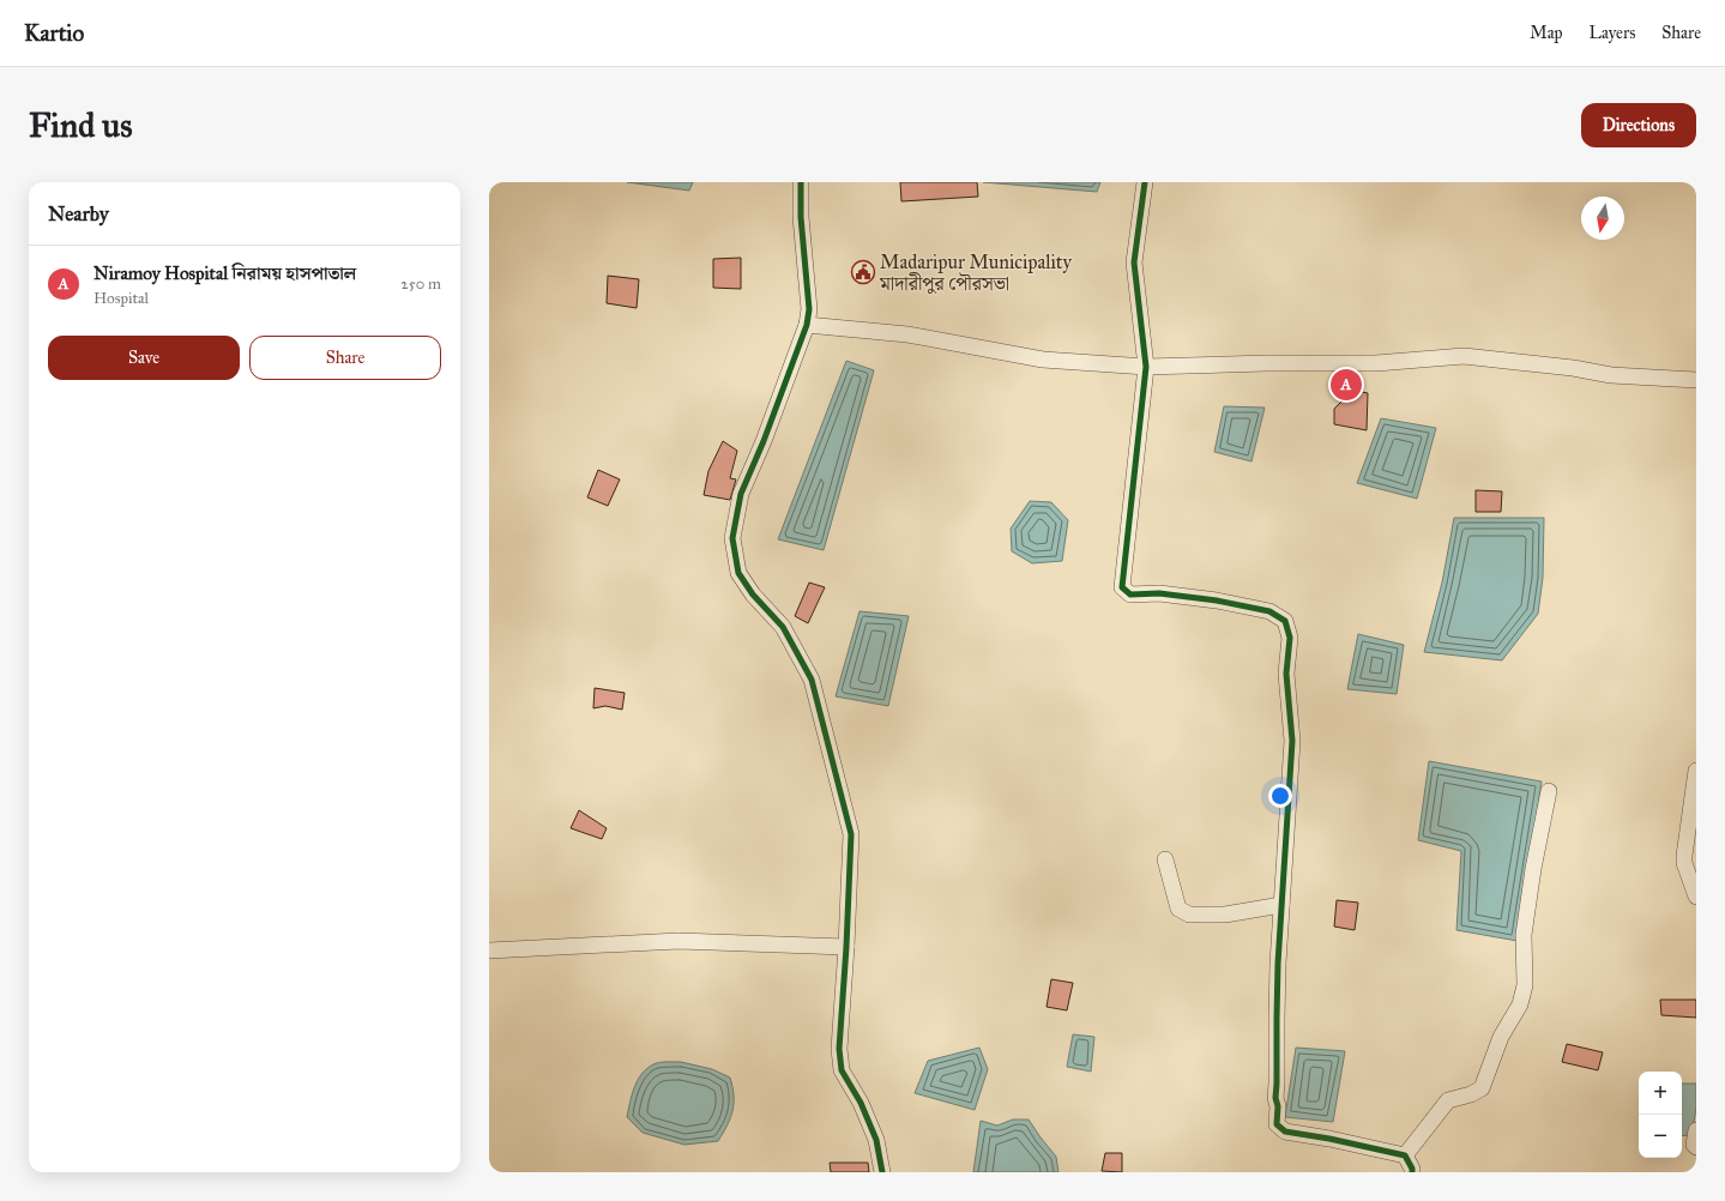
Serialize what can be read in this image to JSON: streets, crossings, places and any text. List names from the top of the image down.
{
  "places": {
    "public building": ["Madaripur Municipality মাদারীপুর পৌরসভা"]
  },
  "north": "bottom",
  "page": {
    "header": "Kartio",
    "nav": ["Map", "Layers", "Share"],
    "buttons": [
      "Directions",
      ["Save", "Share"]
    ],
    "title": "Find us",
    "heading": "Nearby",
    "list": [
      {
        "mark": "A",
        "name": "Niramoy Hospital নিরাময় হাসপাতাল",
        "note": "Hospital",
        "value": "250 m"
      }
    ],
    "pins": "A",
    "map_buttons": ["+", "−"]
  }
}
